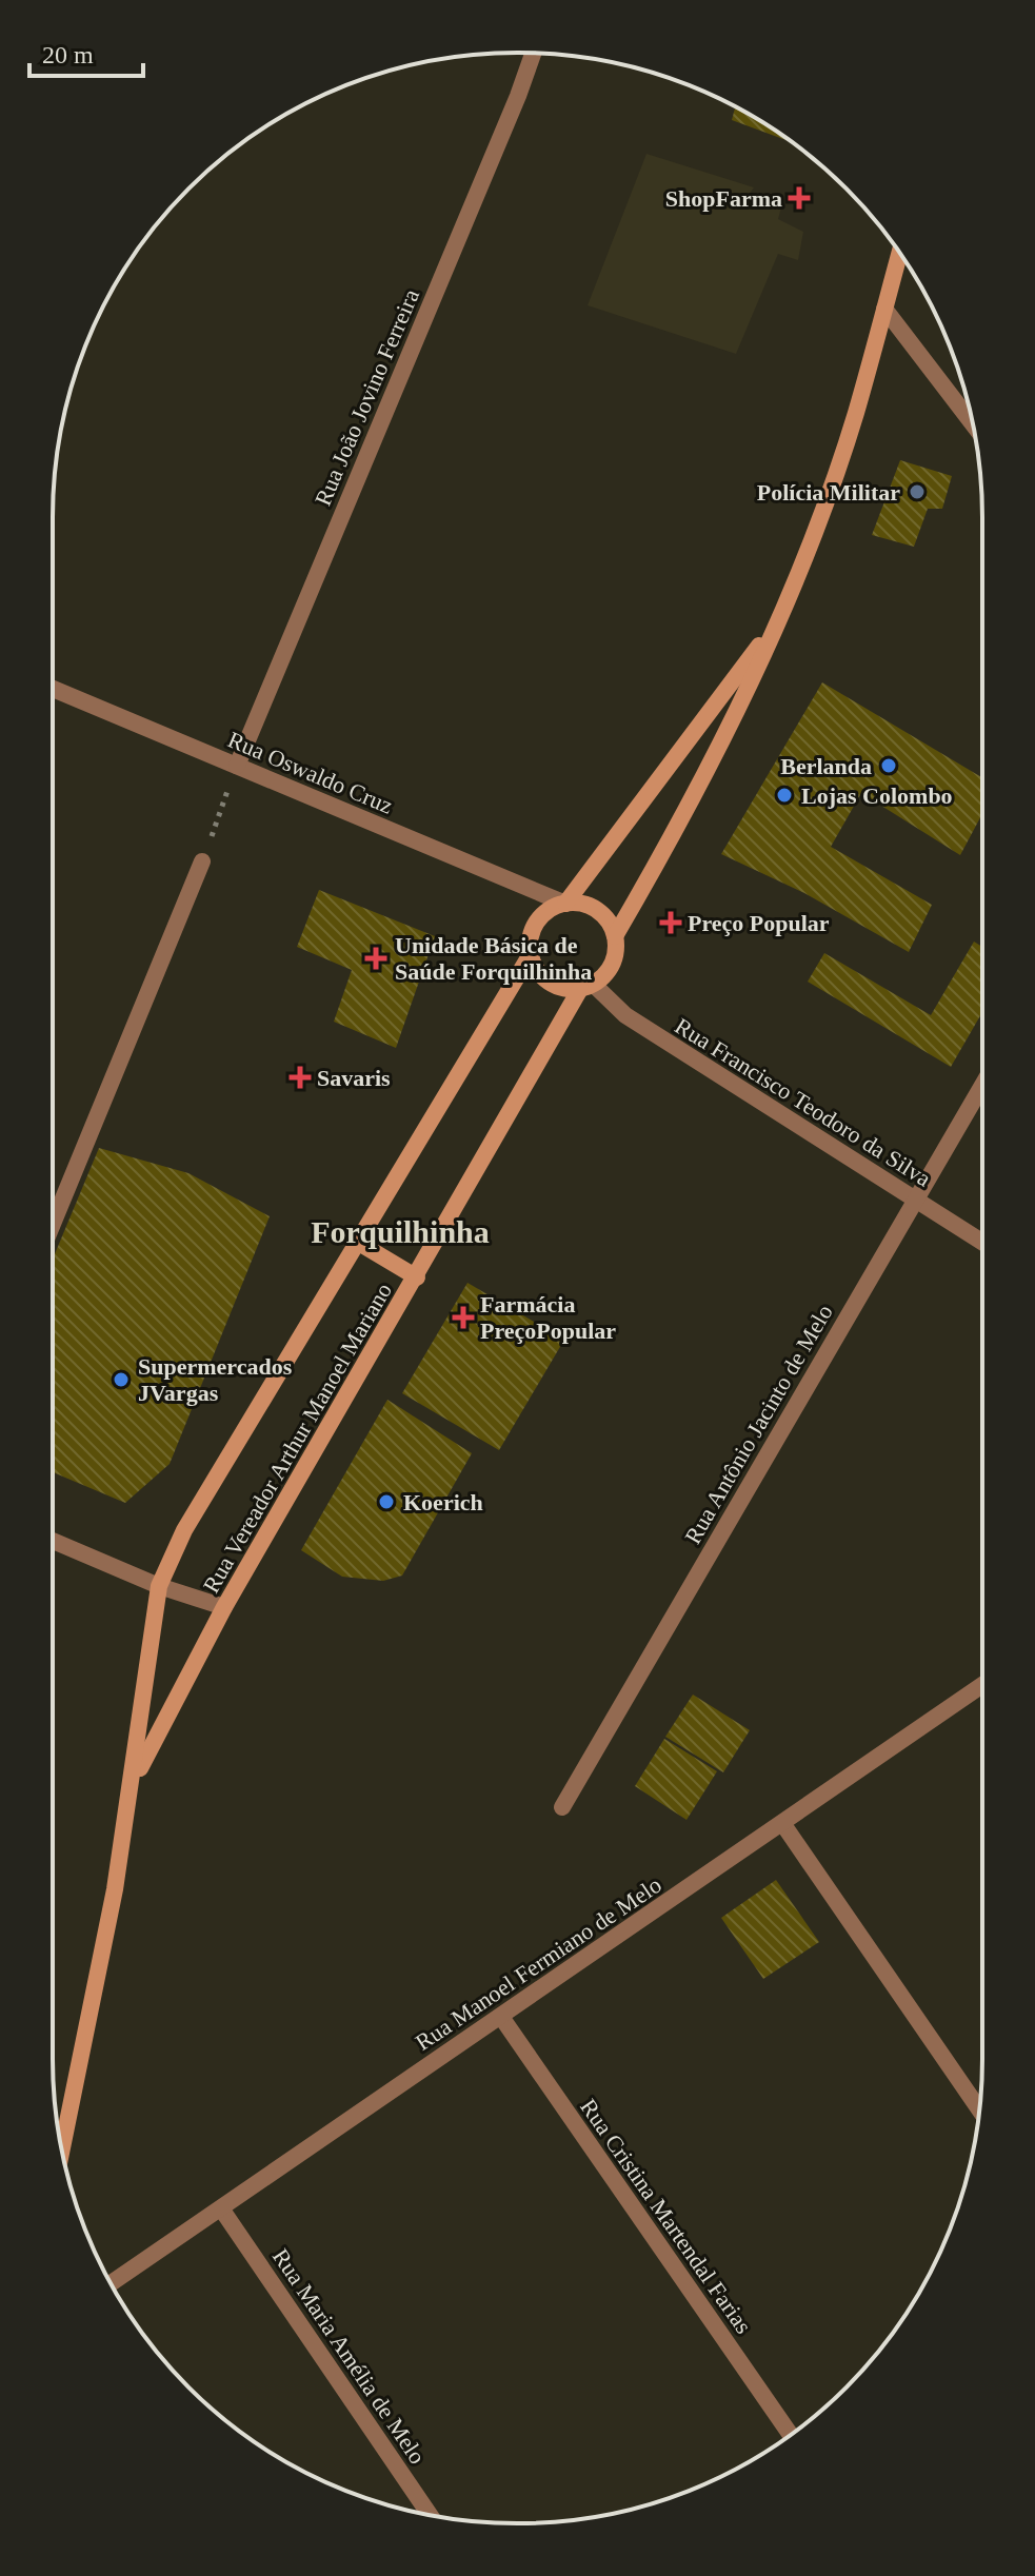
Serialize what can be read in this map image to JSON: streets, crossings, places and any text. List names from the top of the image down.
{
  "streets": {
    "main road": ["Rua Vereador Arthur Manoel Mariano"],
    "street": [
      "Rua João Jovino Ferreira",
      "Rua Oswaldo Cruz",
      "Rua Francisco Teodoro da Silva",
      "Rua Antônio Jacinto de Melo",
      "Rua Manoel Fermiano de Melo",
      "Rua Cristina Martendal Farias",
      "Rua Maria Amélia de Melo"
    ]
  },
  "crossings": [
    ["Rua João Jovino Ferreira", "Rua Oswaldo Cruz"],
    ["Rua Oswaldo Cruz", "Rua Francisco Teodoro da Silva"],
    ["Rua Oswaldo Cruz", "Rua Vereador Arthur Manoel Mariano"],
    ["Rua Francisco Teodoro da Silva", "Rua Antônio Jacinto de Melo"],
    ["Rua Francisco Teodoro da Silva", "Rua Vereador Arthur Manoel Mariano"],
    ["Rua Manoel Fermiano de Melo", "Rua Cristina Martendal Farias"],
    ["Rua Manoel Fermiano de Melo", "Rua Maria Amélia de Melo"]
  ],
  "districts": ["Forquilhinha"],
  "places": {
    "health": [
      "ShopFarma",
      "Preço Popular",
      "Unidade Básica de Saúde Forquilhinha",
      "Savaris",
      "Farmácia PreçoPopular"
    ],
    "other": [
      "Polícia Militar",
      "Berlanda",
      "Lojas Colombo",
      "Supermercados JVargas",
      "Koerich"
    ]
  },
  "scale_bar": "20 m"
}
